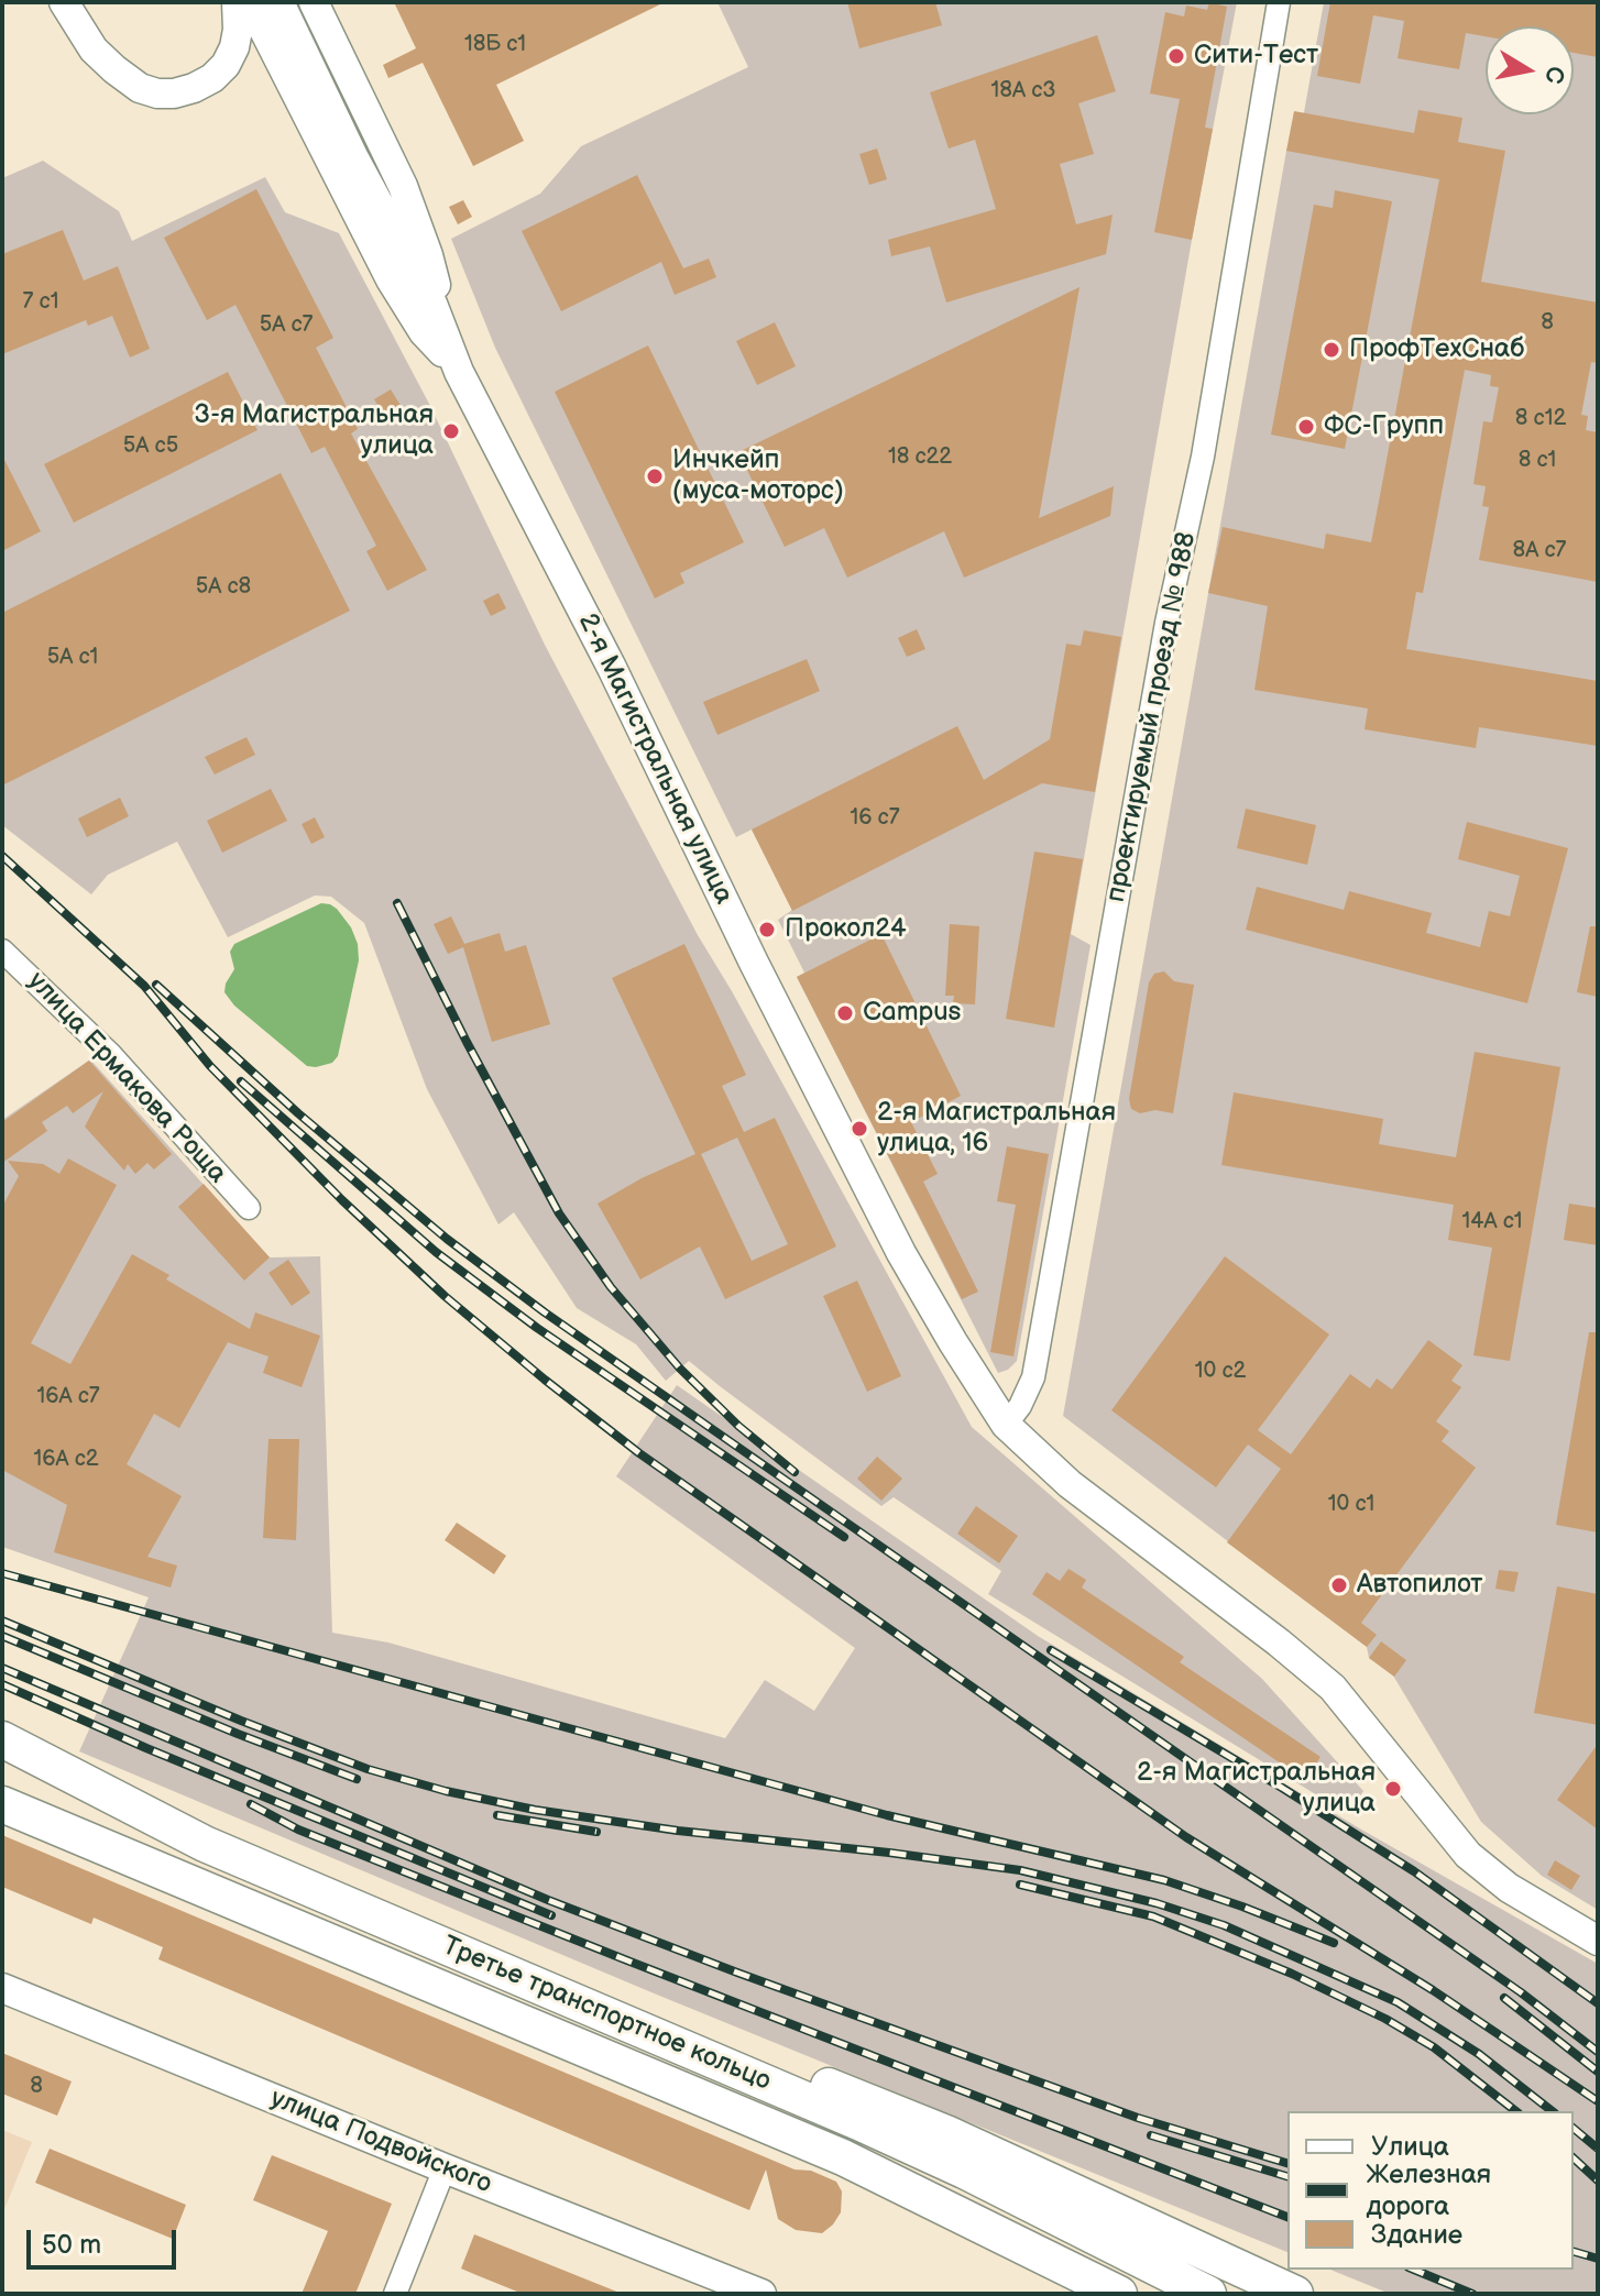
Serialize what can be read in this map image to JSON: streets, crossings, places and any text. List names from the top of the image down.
{
  "streets": {
    "main road": ["Третье транспортное кольцо"],
    "street": [
      "проектируемый проезд № 988",
      "2-я Магистральная улица",
      "улица Ермакова Роща",
      "улица Подвойского"
    ]
  },
  "crossings": [
    ["проектируемый проезд № 988", "2-я Магистральная улица"]
  ],
  "places": [
    "Сити-Тест",
    "ПрофТехСнаб",
    "ФС-Групп",
    "3-я Магистральная улица",
    "Инчкейп (муса-моторс)",
    "Прокол24",
    "Campus",
    "2-я Магистральная улица, 16",
    "Автопилот",
    "2-я Магистральная улица"
  ],
  "house_numbers": [
    "18Б с1",
    "18А с3",
    "7 с1",
    "8",
    "5А с7",
    "8 с12",
    "5А с5",
    "18 с22",
    "8 с1",
    "8А с7",
    "5А с8",
    "5А с1",
    "16 с7",
    "14А с1",
    "10 с2",
    "16А с7",
    "16А с2",
    "10 с1",
    "8"
  ],
  "legend": ["Улица", "Железная дорога", "Здание"],
  "scale_bar": "50 m",
  "north": "right"
}
